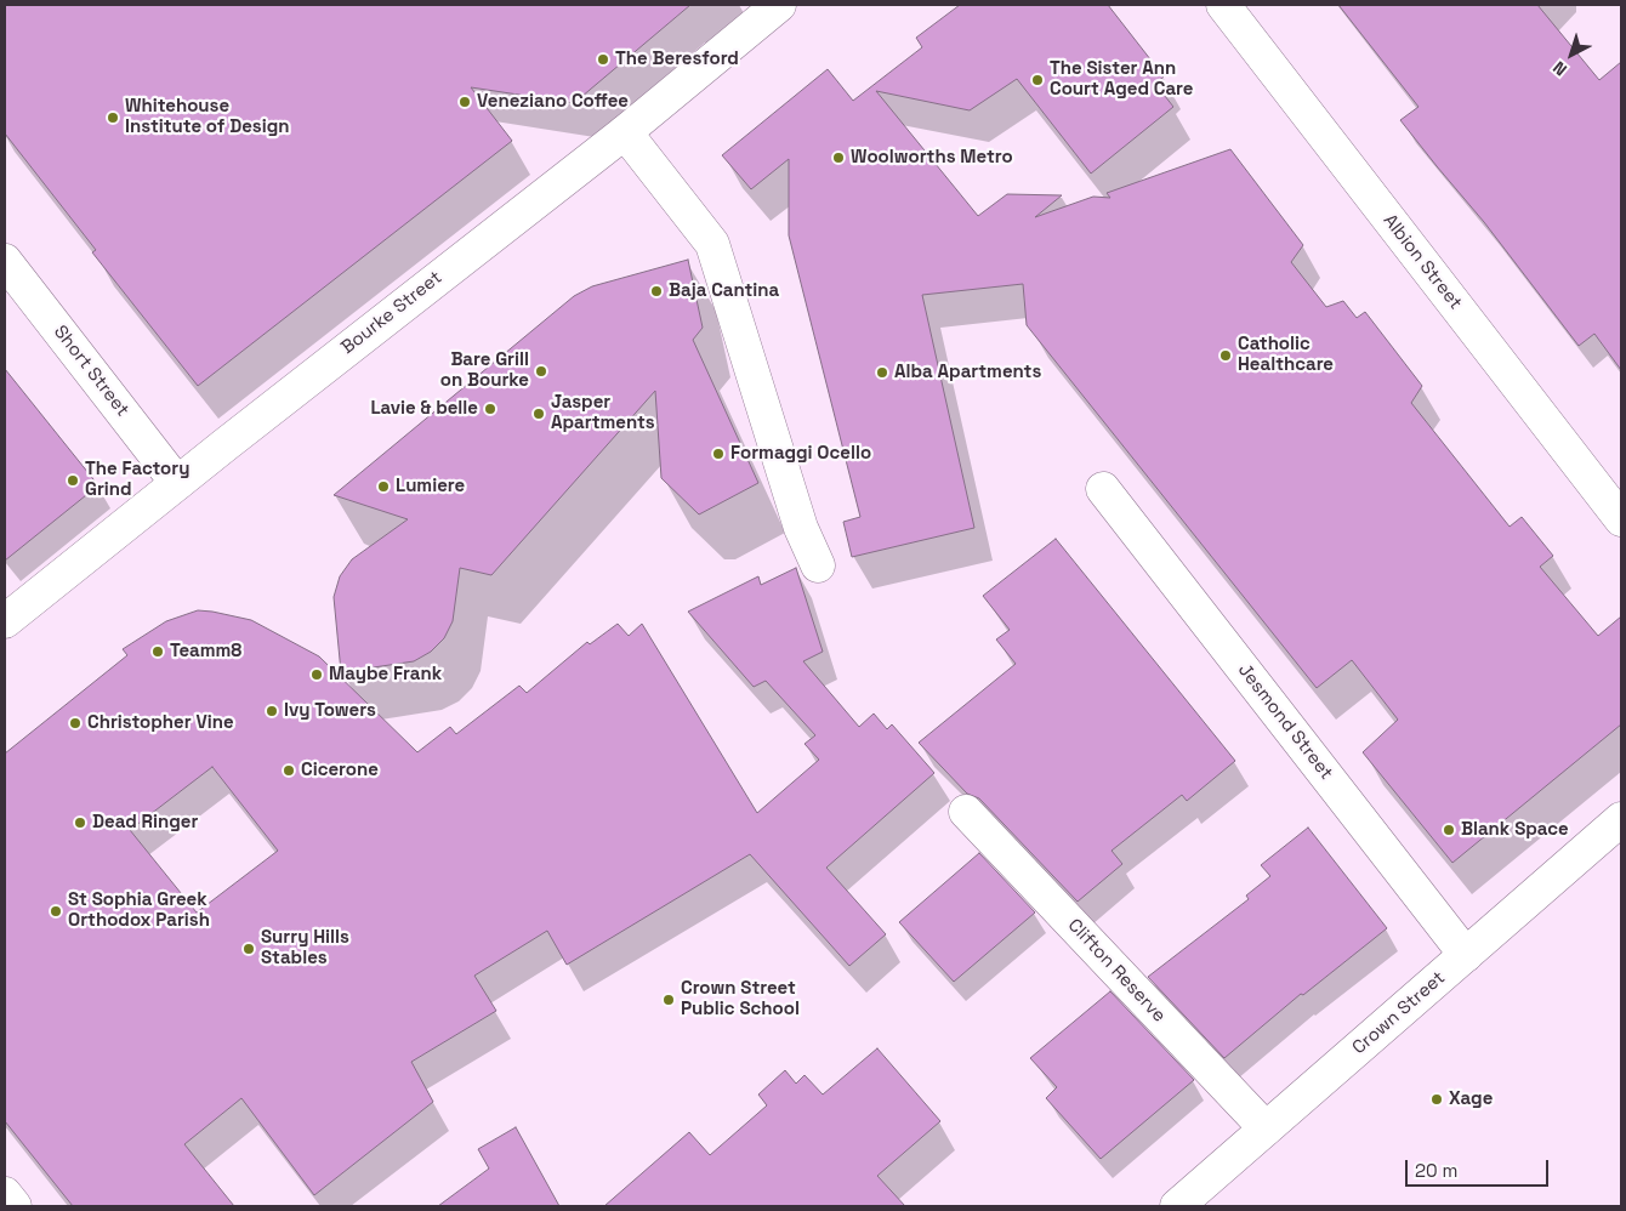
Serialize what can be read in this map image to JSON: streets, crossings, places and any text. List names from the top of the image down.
{
  "streets": {
    "street": [
      "Albion Street",
      "Bourke Street",
      "Short Street",
      "Jesmond Street",
      "Clifton Reserve",
      "Crown Street"
    ]
  },
  "crossings": [
    ["Bourke Street", "Short Street"],
    ["Jesmond Street", "Crown Street"],
    ["Clifton Reserve", "Crown Street"]
  ],
  "places": [
    "The Beresford",
    "The Sister Ann Court Aged Care",
    "Veneziano Coffee",
    "Whitehouse Institute of Design",
    "Woolworths Metro",
    "Baja Cantina",
    "Catholic Healthcare",
    "Bare Grill on Bourke",
    "Alba Apartments",
    "Lavie & belle",
    "Jasper Apartments",
    "Formaggi Ocello",
    "The Factory Grind",
    "Lumiere",
    "Teamm8",
    "Maybe Frank",
    "Ivy Towers",
    "Christopher Vine",
    "Cicerone",
    "Dead Ringer",
    "Blank Space",
    "St Sophia Greek Orthodox Parish",
    "Surry Hills Stables",
    "Crown Street Public School",
    "Xage"
  ],
  "scale_bar": "20 m",
  "north": "bottom left"
}
